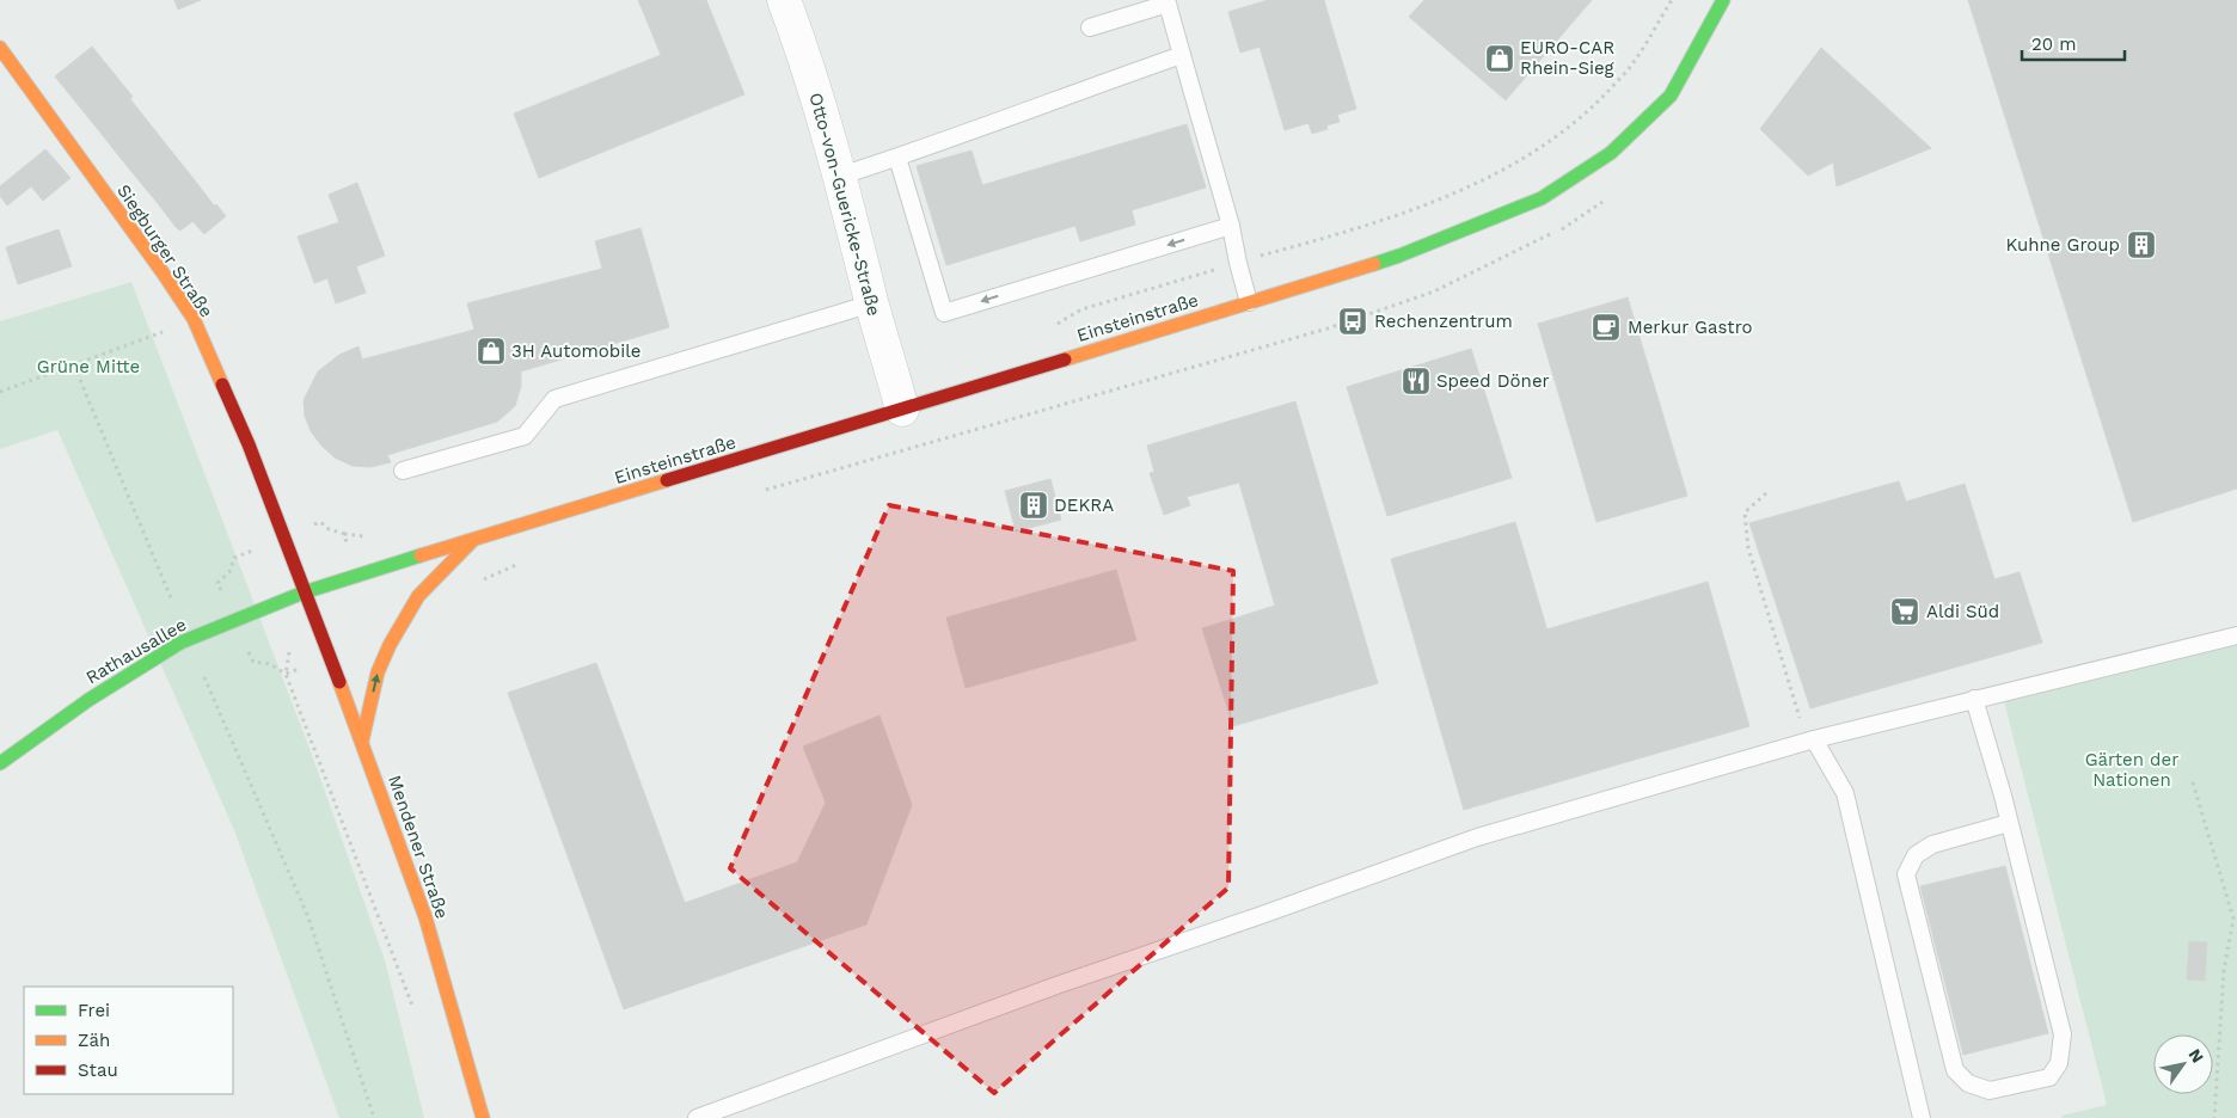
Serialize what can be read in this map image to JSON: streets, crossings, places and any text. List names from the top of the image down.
{
  "streets": {
    "street": [
      "Otto-von-Guericke-Straße",
      "Siegburger Straße",
      "Einsteinstraße",
      "Rathausallee",
      "Mendener Straße"
    ]
  },
  "crossings": [
    ["Otto-von-Guericke-Straße", "Einsteinstraße"],
    ["Siegburger Straße", "Einsteinstraße"],
    ["Siegburger Straße", "Rathausallee"],
    ["Siegburger Straße", "Mendener Straße"],
    ["Einsteinstraße", "Rathausallee"],
    ["Einsteinstraße", "Mendener Straße"],
    ["Rathausallee", "Mendener Straße"]
  ],
  "parks": ["Grüne Mitte", "Gärten der Nationen"],
  "places": {
    "shop": ["EURO-CAR Rhein-Sieg", "3H Automobile"],
    "building": ["Kuhne Group", "DEKRA"],
    "bus stop": ["Rechenzentrum"],
    "cafe": ["Merkur Gastro"],
    "restaurant": ["Speed Döner"],
    "supermarket": ["Aldi Süd"]
  },
  "legend": ["Frei", "Zäh", "Stau"],
  "scale_bar": "20 m",
  "north": "top right"
}
